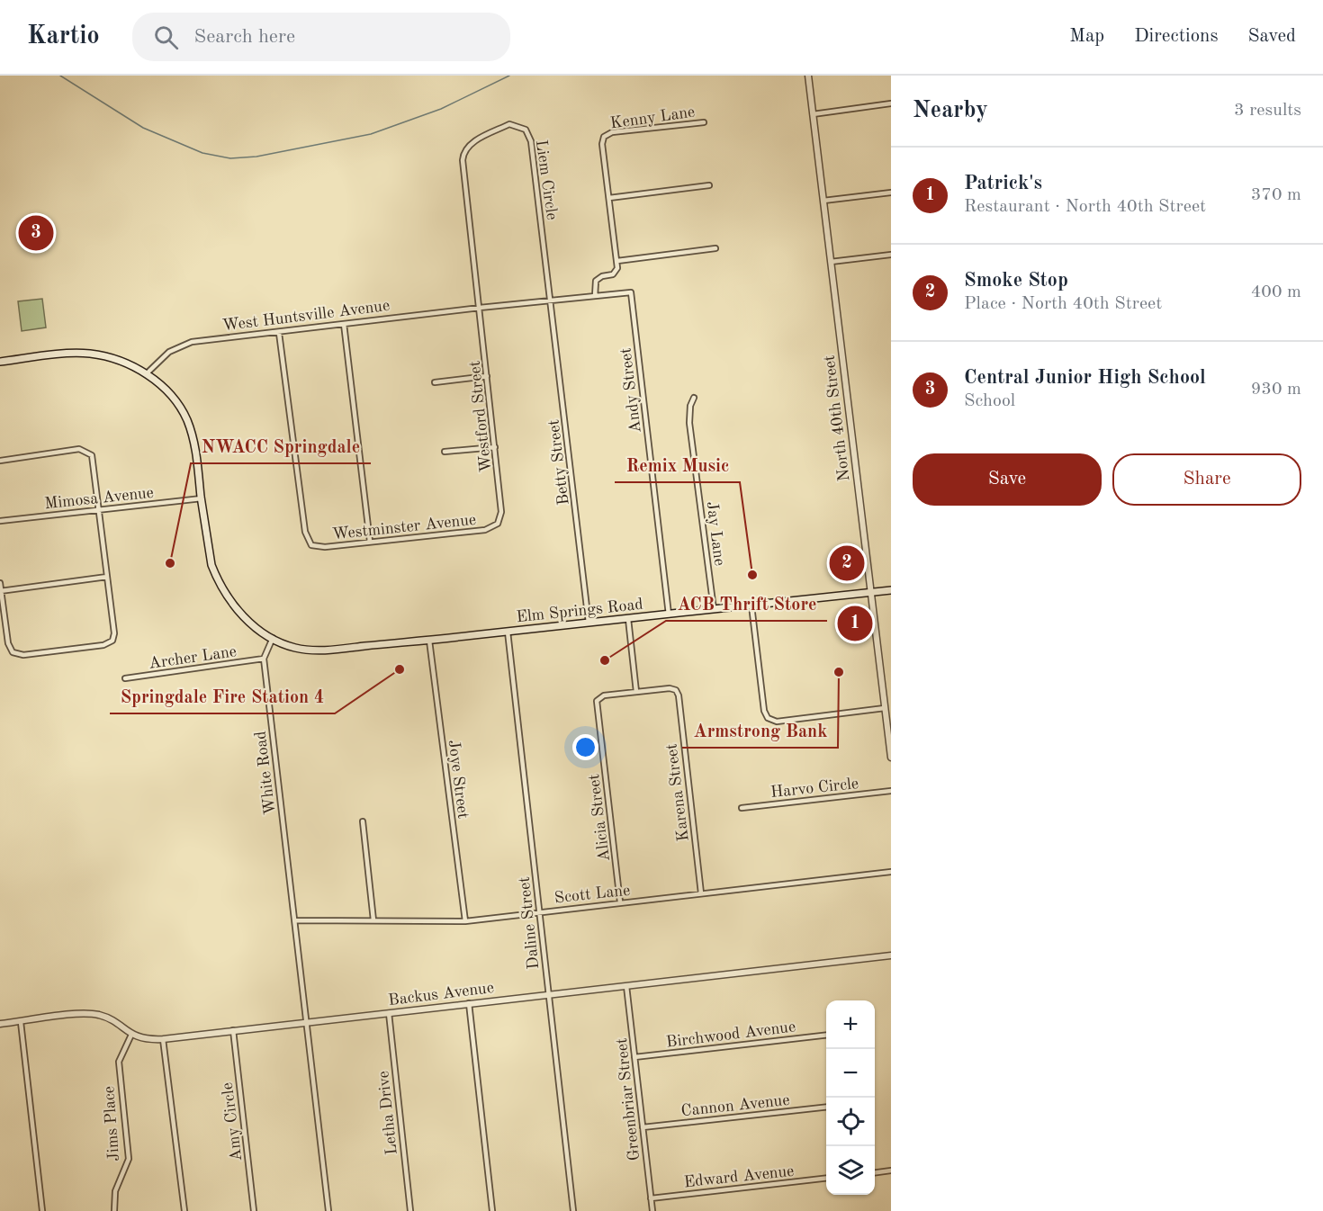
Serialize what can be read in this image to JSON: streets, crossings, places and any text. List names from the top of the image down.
{
  "streets": {
    "main road": ["Elm Springs Road"],
    "street": [
      "Kenny Lane",
      "Liem Circle",
      "West Huntsville Avenue",
      "Andy Street",
      "Westford Street",
      "North 40th Street",
      "Betty Street",
      "Mimosa Avenue",
      "Westminster Avenue",
      "Jay Lane",
      "Archer Lane",
      "White Road",
      "Joye Street",
      "Harvo Circle",
      "Karena Street",
      "Alicia Street",
      "Scott Lane",
      "Daline Street",
      "Backus Avenue",
      "Birchwood Avenue",
      "Greenbriar Street",
      "Cannon Avenue",
      "Letha Drive",
      "Amy Circle",
      "Jims Place",
      "Edward Avenue"
    ]
  },
  "crossings": [
    ["Liem Circle", "West Huntsville Avenue"],
    ["Liem Circle", "Westford Street"],
    ["Liem Circle", "Betty Street"],
    ["West Huntsville Avenue", "Andy Street"],
    ["West Huntsville Avenue", "Westford Street"],
    ["West Huntsville Avenue", "Betty Street"],
    ["West Huntsville Avenue", "Westminster Avenue"],
    ["Andy Street", "Elm Springs Road"],
    ["Westford Street", "Westminster Avenue"],
    ["North 40th Street", "Elm Springs Road"],
    ["Betty Street", "Elm Springs Road"],
    ["Jay Lane", "Elm Springs Road"],
    ["Elm Springs Road", "Joye Street"],
    ["Elm Springs Road", "Daline Street"],
    ["Archer Lane", "White Road"],
    ["White Road", "Scott Lane"],
    ["White Road", "Backus Avenue"],
    ["Joye Street", "Scott Lane"],
    ["Karena Street", "Alicia Street"],
    ["Karena Street", "Scott Lane"],
    ["Alicia Street", "Scott Lane"],
    ["Scott Lane", "Daline Street"],
    ["Daline Street", "Backus Avenue"],
    ["Backus Avenue", "Greenbriar Street"],
    ["Backus Avenue", "Letha Drive"],
    ["Backus Avenue", "Amy Circle"],
    ["Backus Avenue", "Jims Place"],
    ["Birchwood Avenue", "Greenbriar Street"],
    ["Greenbriar Street", "Cannon Avenue"],
    ["Greenbriar Street", "Edward Avenue"]
  ],
  "places": [
    "NWACC Springdale",
    "Remix Music",
    "ACB Thrift Store",
    "Springdale Fire Station 4",
    "Armstrong Bank"
  ],
  "page": {
    "header": "Kartio",
    "search": "Search here",
    "nav": ["Map", "Directions", "Saved"],
    "heading": ["Nearby", "3 results"],
    "list": [
      {
        "mark": "1",
        "name": "Patrick's",
        "note": "Restaurant · North 40th Street",
        "value": "370 m"
      },
      {
        "mark": "2",
        "name": "Smoke Stop",
        "note": "Place · North 40th Street",
        "value": "400 m"
      },
      {
        "mark": "3",
        "name": "Central Junior High School",
        "note": "School",
        "value": "930 m"
      }
    ],
    "pins": ["3", "2", "1"],
    "buttons": ["Save", "Share"],
    "map_buttons": ["+", "−"]
  }
}
